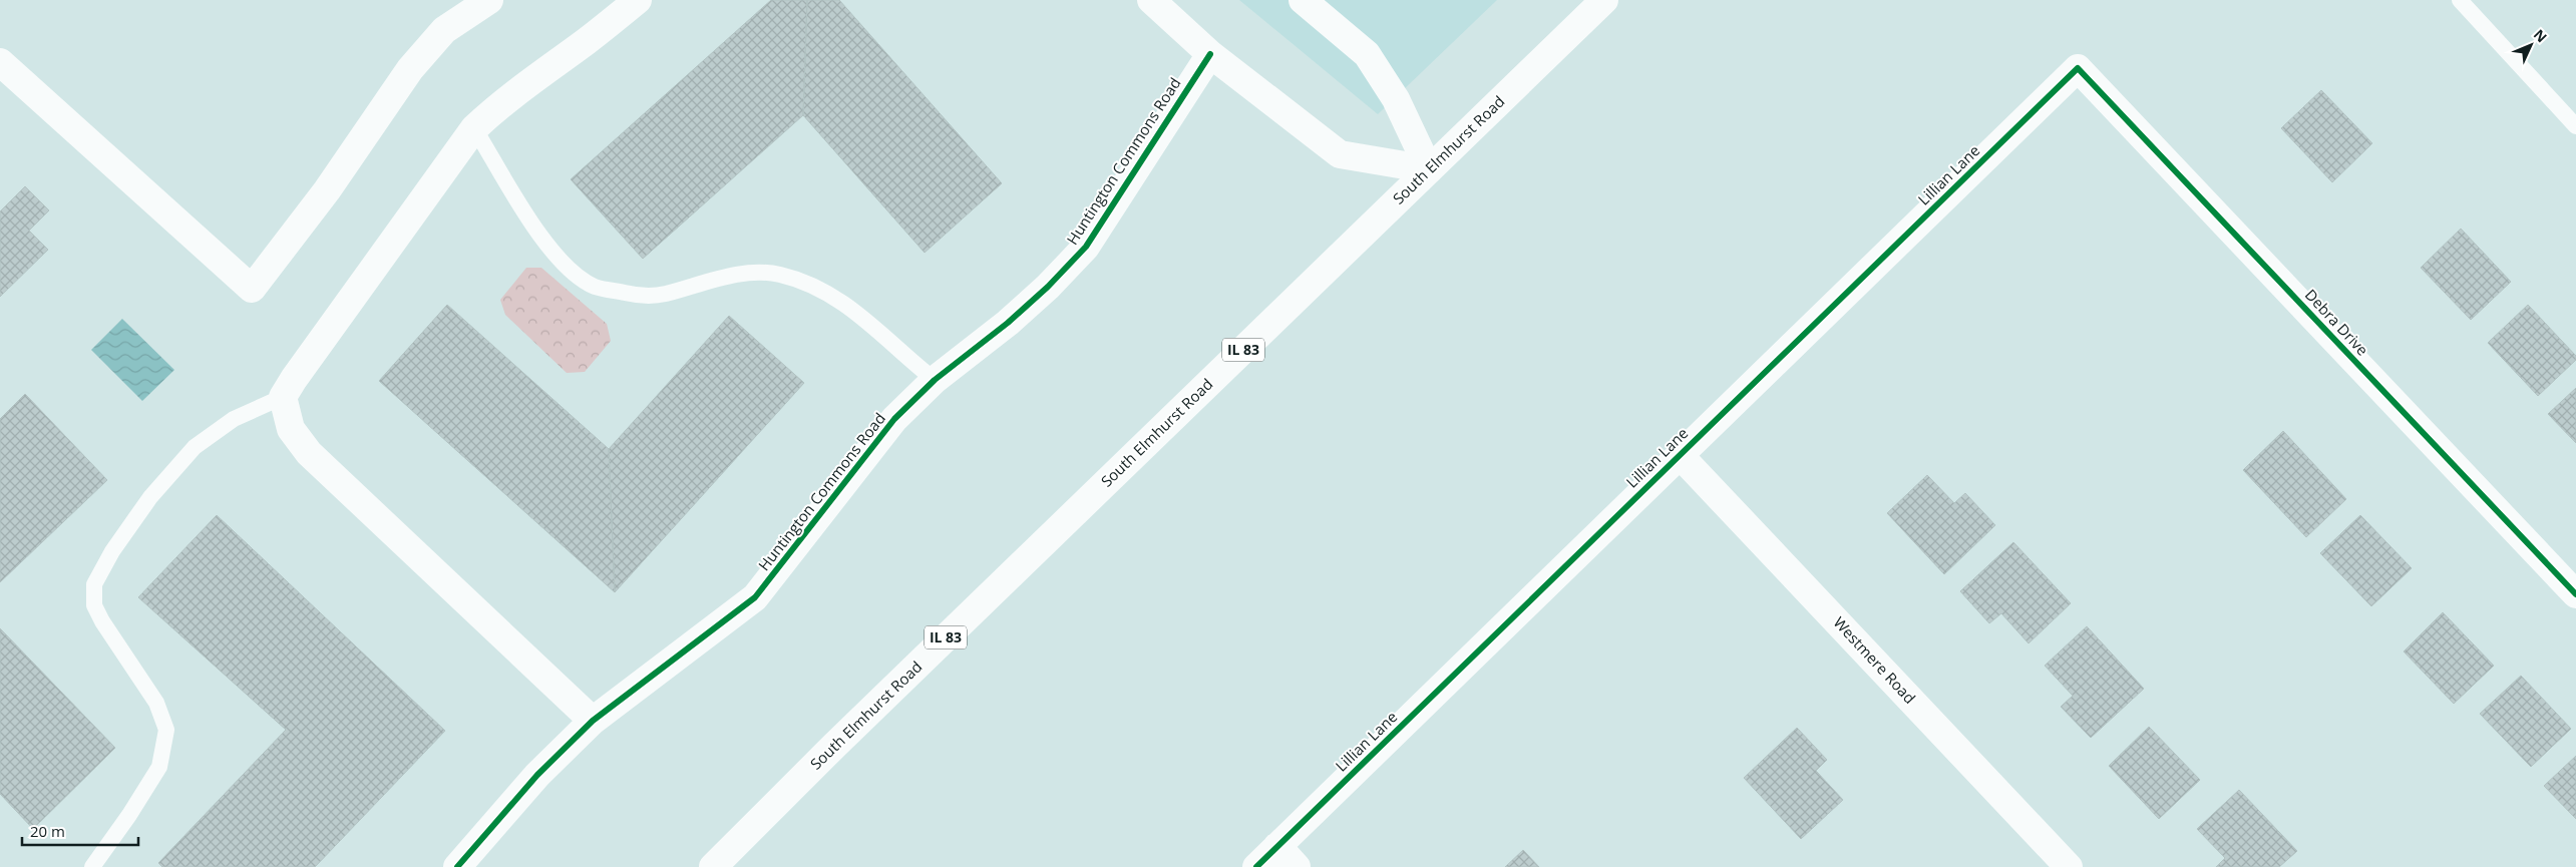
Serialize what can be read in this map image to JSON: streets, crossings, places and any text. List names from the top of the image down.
{
  "streets": {
    "street": [
      "South Elmhurst Road",
      "Huntington Commons Road",
      "Lillian Lane",
      "Debra Drive",
      "IL 83",
      "Westmere Road"
    ]
  },
  "crossings": [
    ["Lillian Lane", "Debra Drive"],
    ["Lillian Lane", "Westmere Road"]
  ],
  "scale_bar": "20 m",
  "north": "top right"
}
